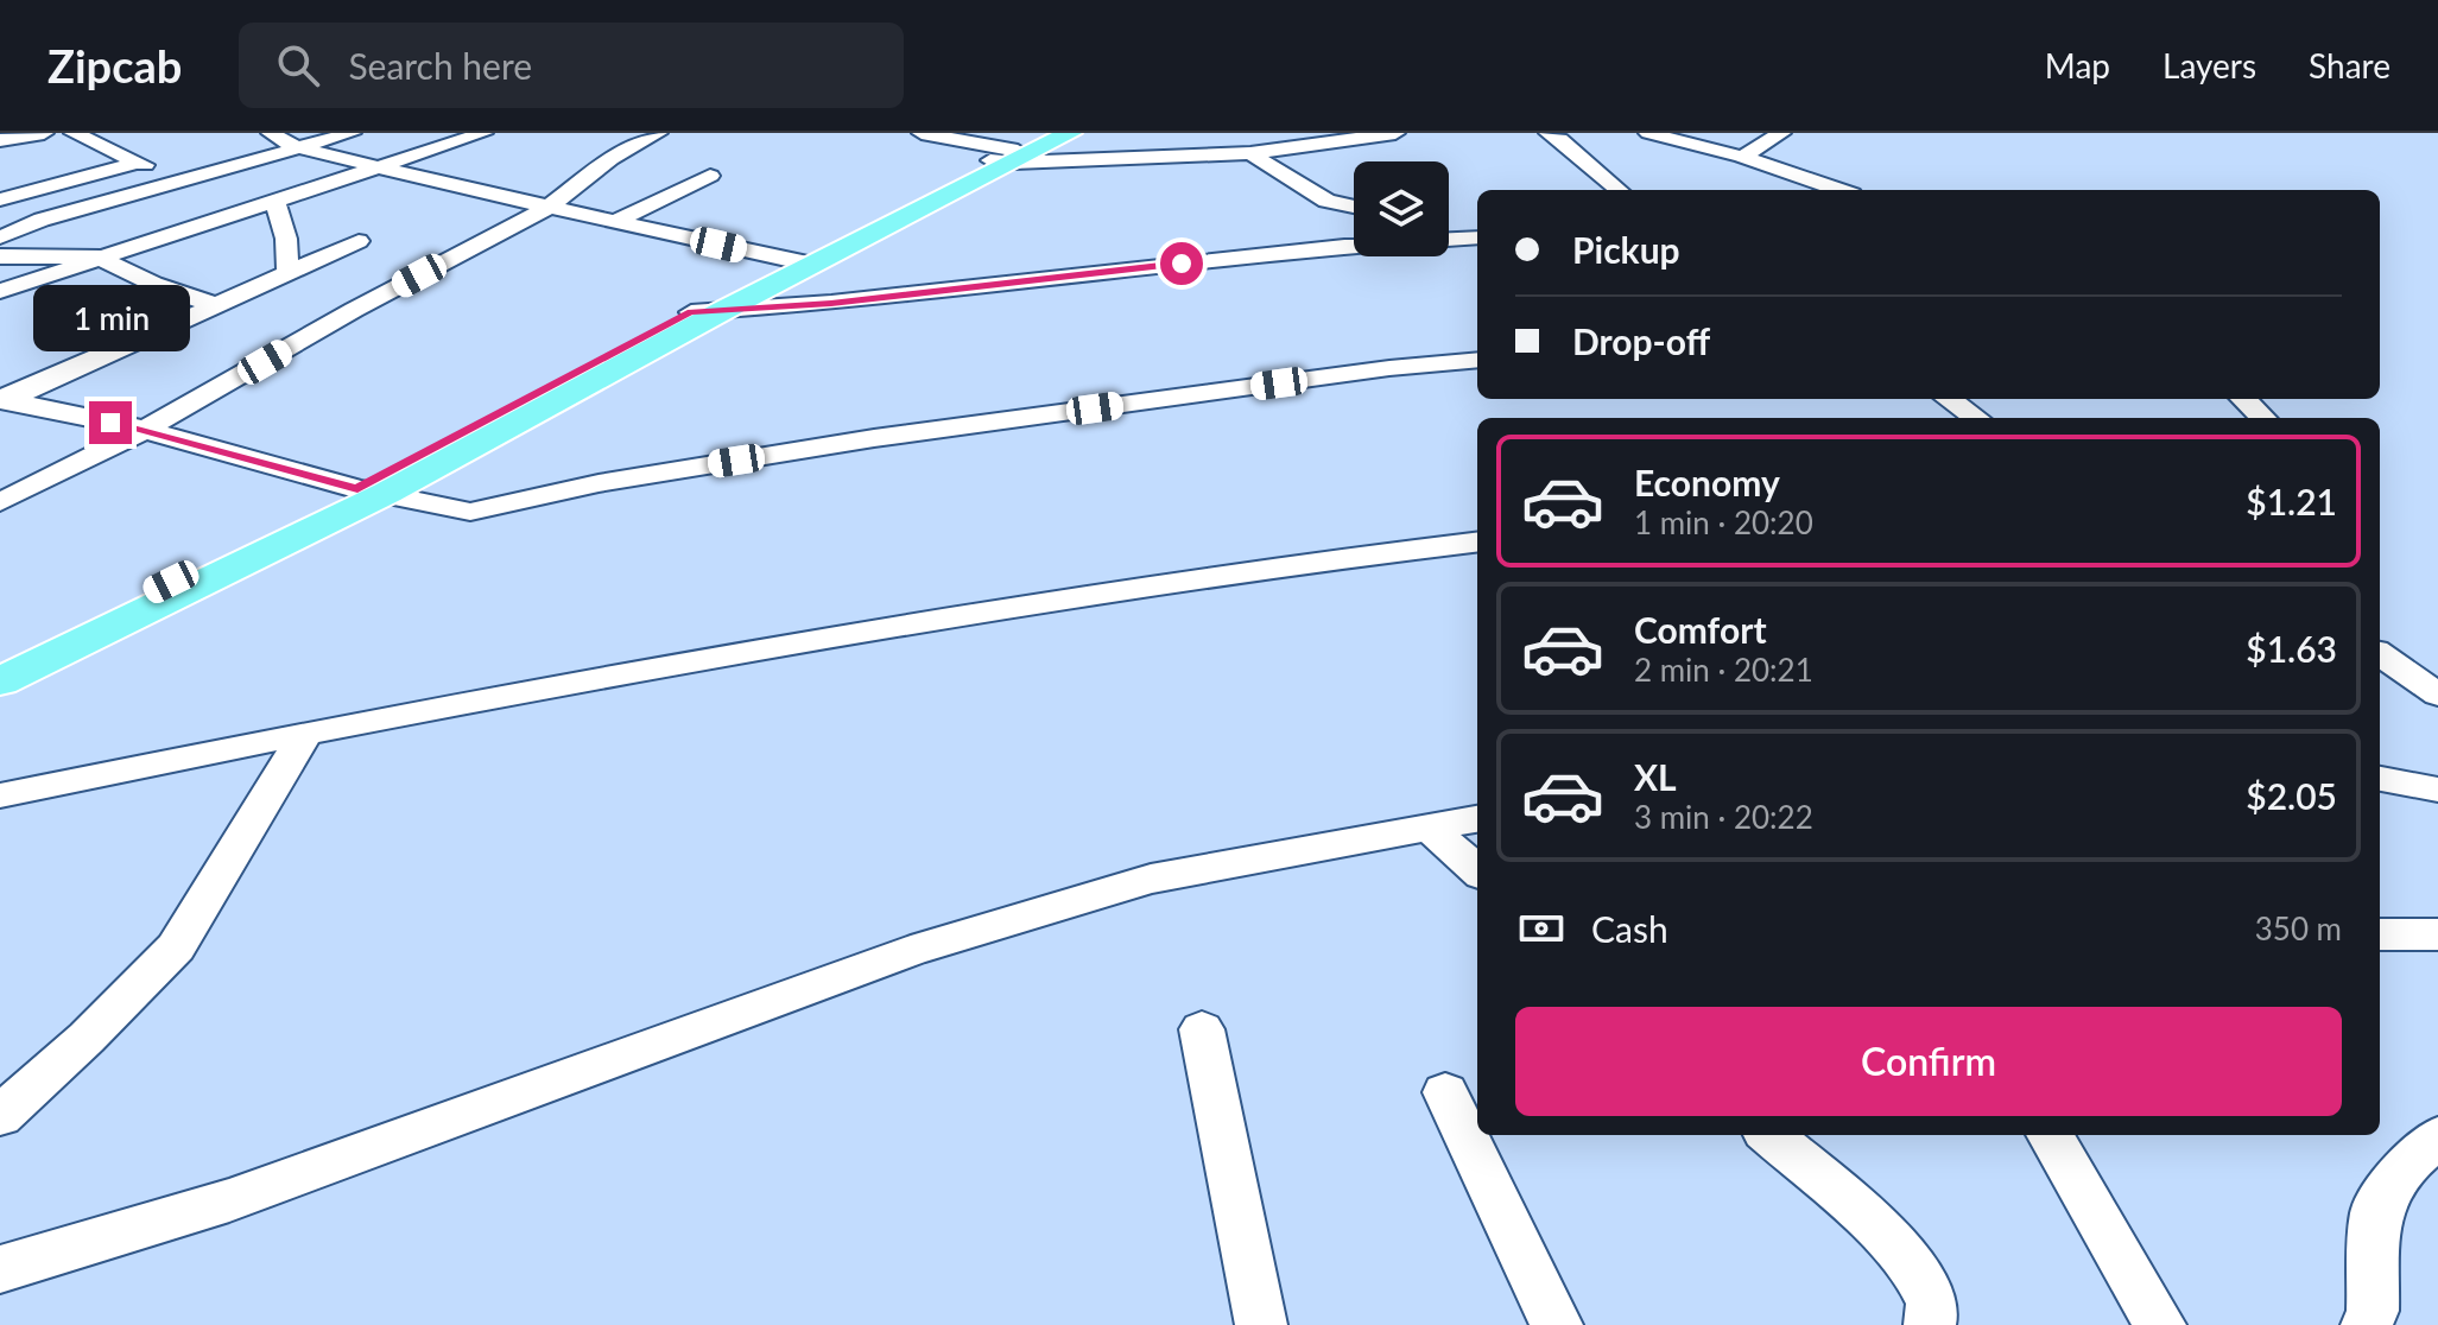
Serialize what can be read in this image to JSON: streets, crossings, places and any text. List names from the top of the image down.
{
  "page": {
    "header": "Zipcab",
    "search": "Search here",
    "nav": ["Map", "Layers", "Share"],
    "banner": ["Pickup", "Drop-off"],
    "bubble": "1 min",
    "list": [
      {
        "name": "Economy",
        "note": "1 min · 20:20",
        "value": "$1.21"
      },
      {
        "name": "Comfort",
        "note": "2 min · 20:21",
        "value": "$1.63"
      },
      {
        "name": "XL",
        "note": "3 min · 20:22",
        "value": "$2.05"
      }
    ],
    "pay": ["Cash", "350 m"],
    "buttons": "Confirm"
  }
}
